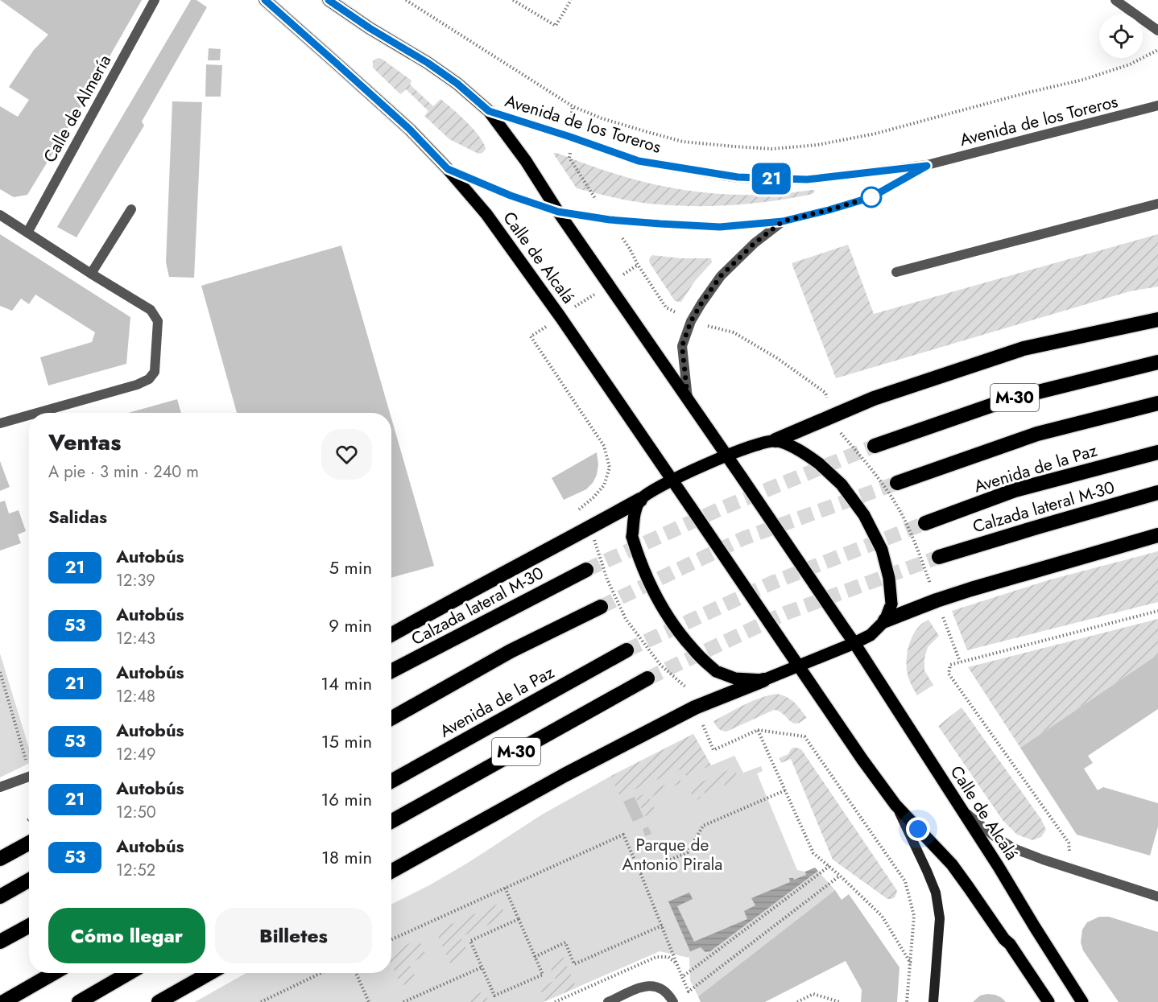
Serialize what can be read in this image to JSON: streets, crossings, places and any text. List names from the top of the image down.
{
  "streets": {
    "highway": ["M-30", "Avenida de la Paz", "Calzada lateral M-30"],
    "main road": ["Calle de Alcalá"],
    "street": ["Calle de Almería", "Avenida de los Toreros"]
  },
  "crossings": [
    ["Avenida de los Toreros", "Calle de Alcalá"]
  ],
  "parks": ["Parque de Antonio Pirala"],
  "lines": ["bus line 21"],
  "page": {
    "on_map": "21",
    "heading": [
      ["Ventas", "A pie · 3 min · 240 m"],
      "Salidas"
    ],
    "list": [
      {
        "mark": "21",
        "name": "Autobús",
        "note": "12:39",
        "value": "5 min"
      },
      {
        "mark": "53",
        "name": "Autobús",
        "note": "12:43",
        "value": "9 min"
      },
      {
        "mark": "21",
        "name": "Autobús",
        "note": "12:48",
        "value": "14 min"
      },
      {
        "mark": "53",
        "name": "Autobús",
        "note": "12:49",
        "value": "15 min"
      },
      {
        "mark": "21",
        "name": "Autobús",
        "note": "12:50",
        "value": "16 min"
      },
      {
        "mark": "53",
        "name": "Autobús",
        "note": "12:52",
        "value": "18 min"
      }
    ],
    "buttons": ["Cómo llegar", "Billetes"]
  }
}
